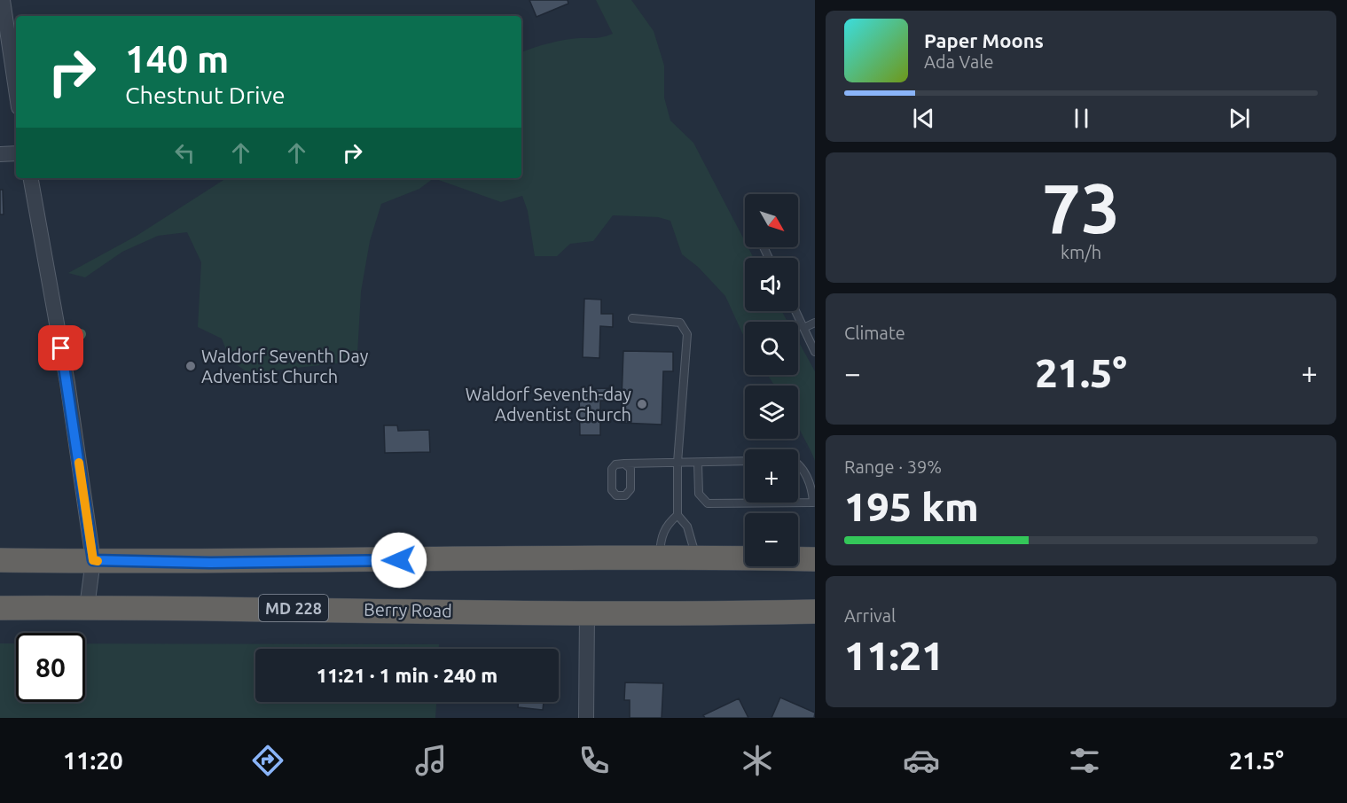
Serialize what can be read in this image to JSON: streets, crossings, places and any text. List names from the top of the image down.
{
  "streets": {
    "highway": ["MD 228", "Berry Road"]
  },
  "places": ["Waldorf Seventh Day Adventist Church", "Waldorf Seventh-day Adventist Church"],
  "north": "bottom right",
  "page": {
    "turn": ["140 m", "Chestnut Drive"],
    "song": ["Paper Moons", "Ada Vale"],
    "tile": [
      ["73", "km/h"],
      "Climate",
      ["Range · 39%", "195 km"],
      ["Arrival", "11:21"]
    ],
    "map_buttons": ["+", "−"],
    "heat": ["−", "21.5°", "+"],
    "limit": "80",
    "trip": "11:21 · 1 min · 240 m",
    "tabs": ["11:20", "21.5°"]
  }
}
